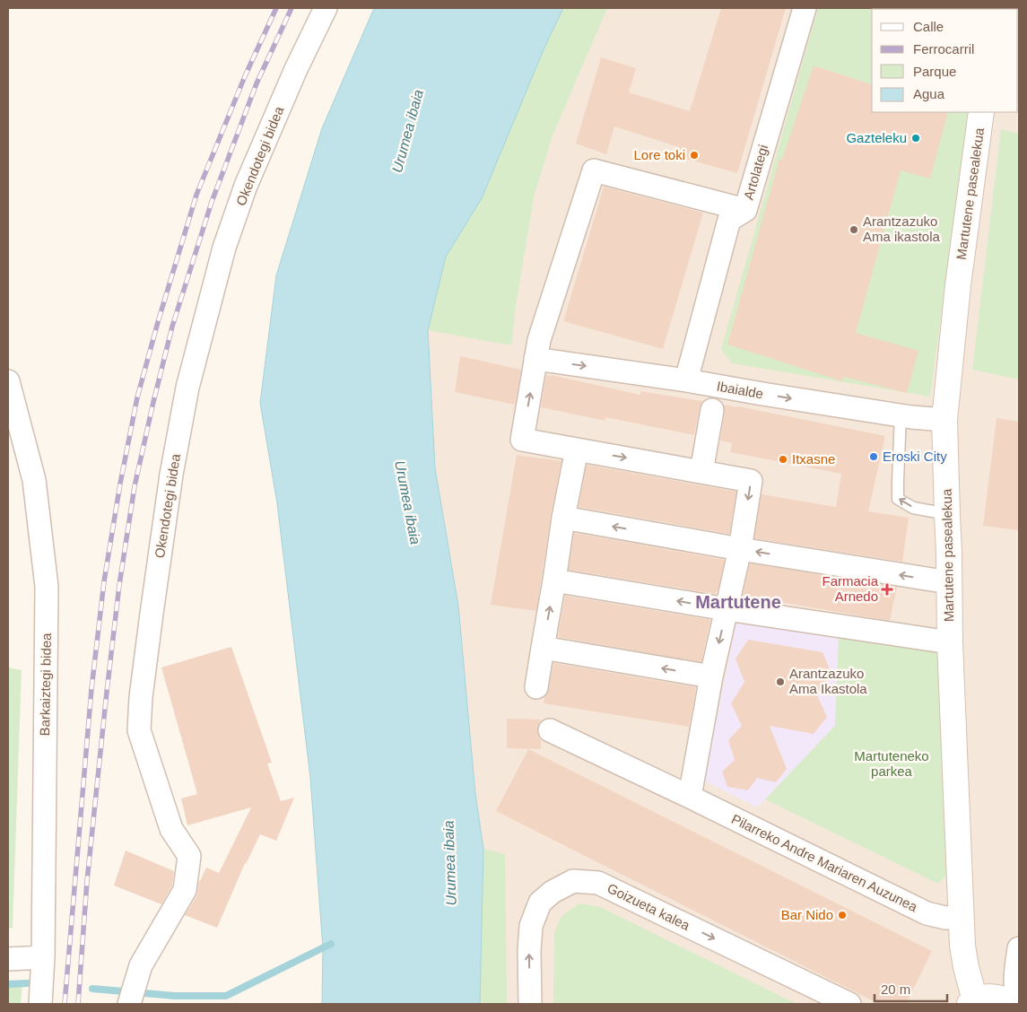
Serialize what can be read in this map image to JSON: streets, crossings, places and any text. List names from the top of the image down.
{
  "streets": {
    "main road": ["Martutene pasealekua"],
    "street": [
      "Okendotegi bidea",
      "Artolategi",
      "Ibaialde",
      "Barkaiztegi bidea",
      "Pilarreko Andre Mariaren Auzunea",
      "Goizueta kalea"
    ]
  },
  "crossings": [
    ["Artolategi", "Ibaialde"],
    ["Martutene pasealekua", "Ibaialde"],
    ["Martutene pasealekua", "Pilarreko Andre Mariaren Auzunea"]
  ],
  "districts": ["Martutene"],
  "water": ["Urumea ibaia"],
  "parks": ["Martuteneko parkea"],
  "places": {
    "other": [
      "Gazteleku",
      "Lore toki",
      "Arantzazuko Ama ikastola",
      "Eroski City",
      "Itxasne",
      "Arantzazuko Ama Ikastola",
      "Bar Nido"
    ],
    "health": ["Farmacia Arnedo"]
  },
  "legend": [
    "Calle",
    "Ferrocarril",
    "Parque",
    "Agua"
  ],
  "scale_bar": "20 m"
}
